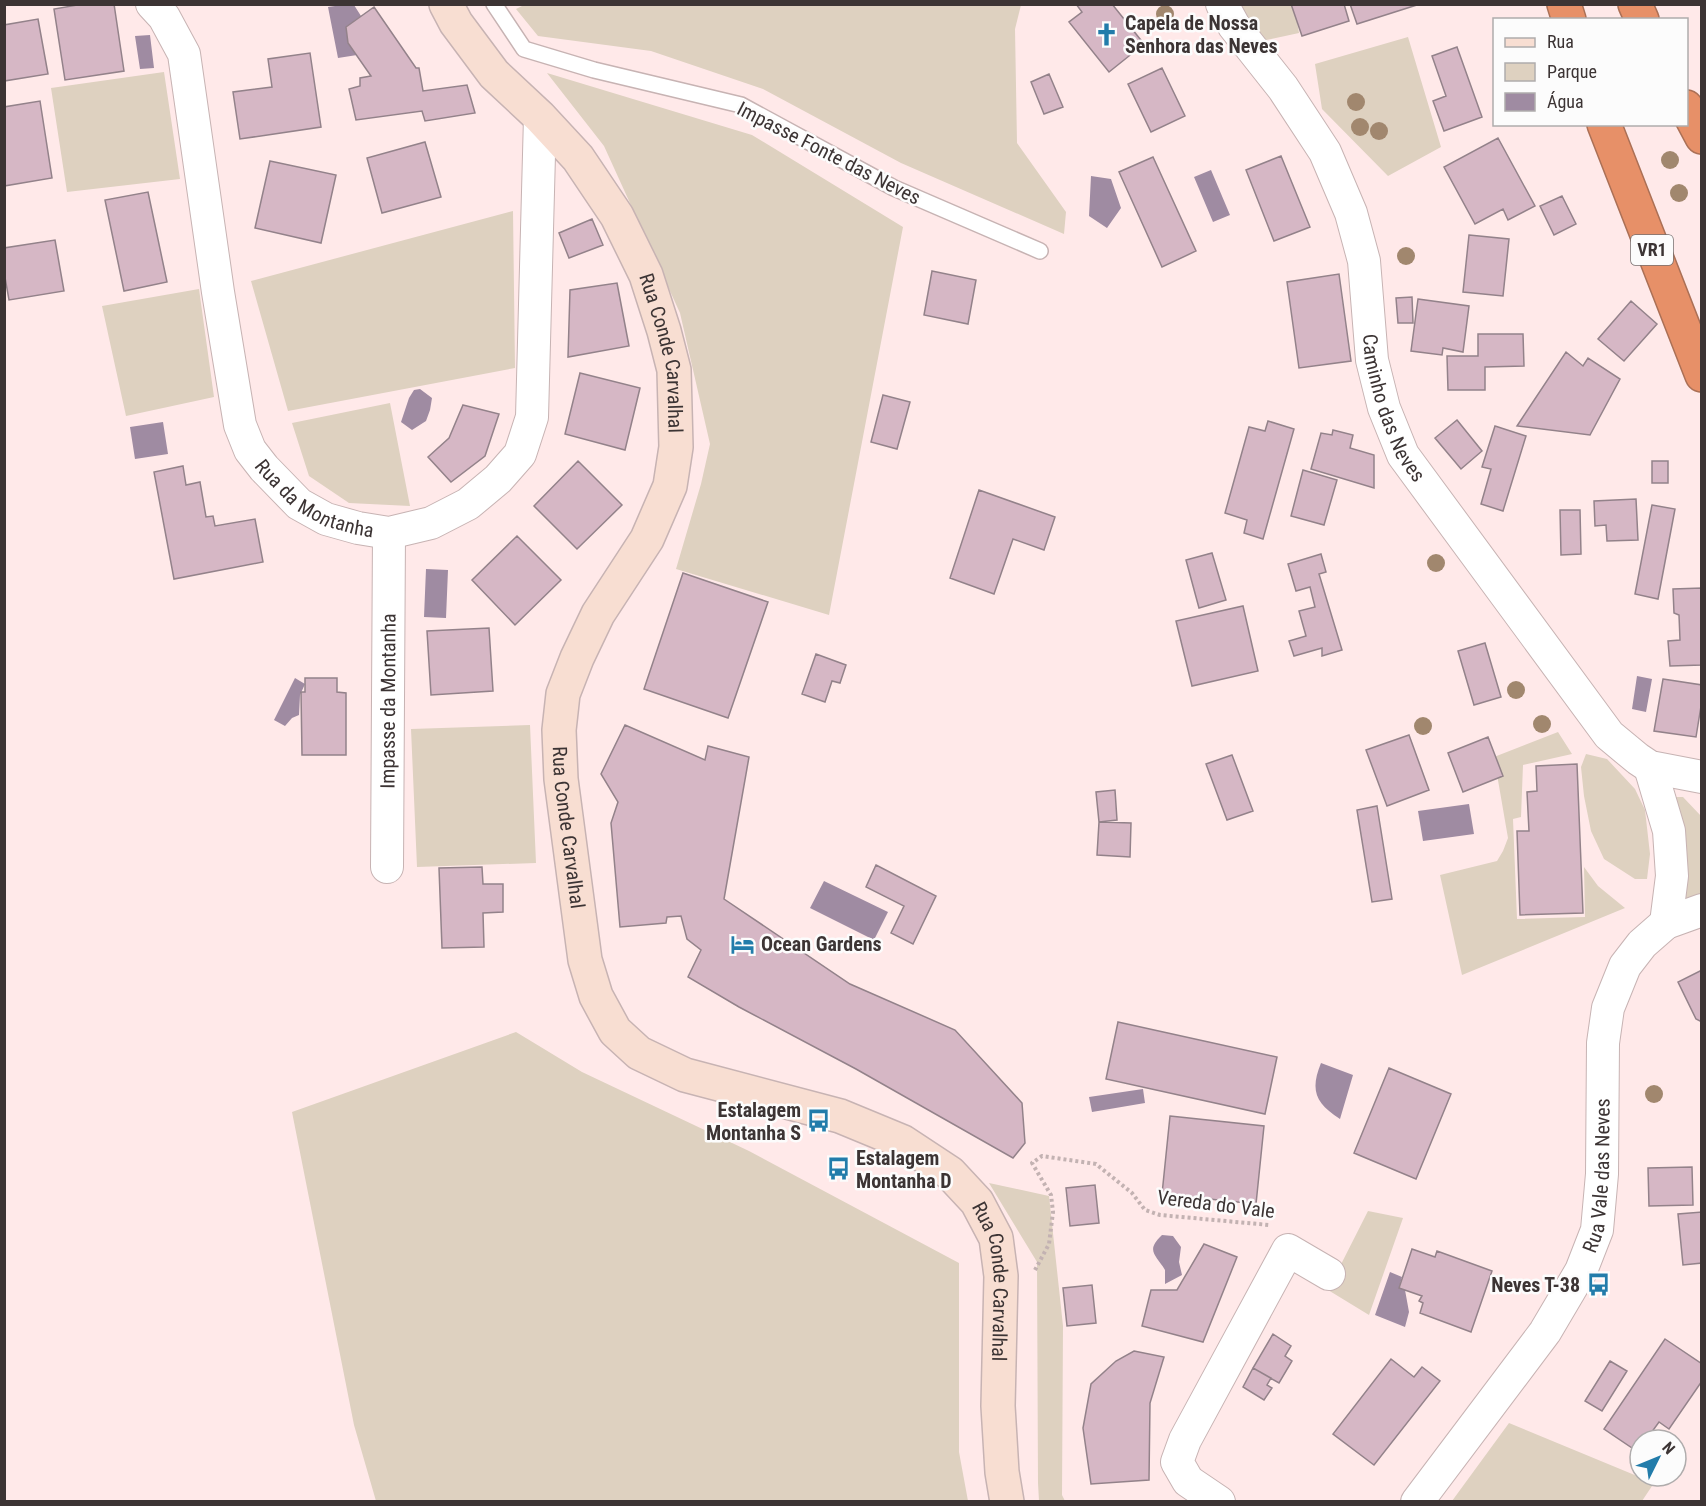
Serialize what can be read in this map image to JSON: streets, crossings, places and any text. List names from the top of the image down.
{
  "streets": {
    "highway": ["VR1"],
    "main road": ["Rua Conde Carvalhal"],
    "street": [
      "Caminho das Neves",
      "Rua da Montanha",
      "Impasse da Montanha",
      "Rua Vale das Neves"
    ],
    "lane": ["Impasse Fonte das Neves"],
    "path": ["Vereda do Vale"]
  },
  "crossings": [
    ["Rua Conde Carvalhal", "Rua da Montanha"],
    ["Rua da Montanha", "Impasse da Montanha"]
  ],
  "places": {
    "church": ["Capela de Nossa Senhora das Neves"],
    "hotel": ["Ocean Gardens"],
    "bus stop": ["Estalagem Montanha S", "Estalagem Montanha D", "Neves T-38"]
  },
  "legend": ["Rua", "Parque", "Água"],
  "north": "top right"
}
